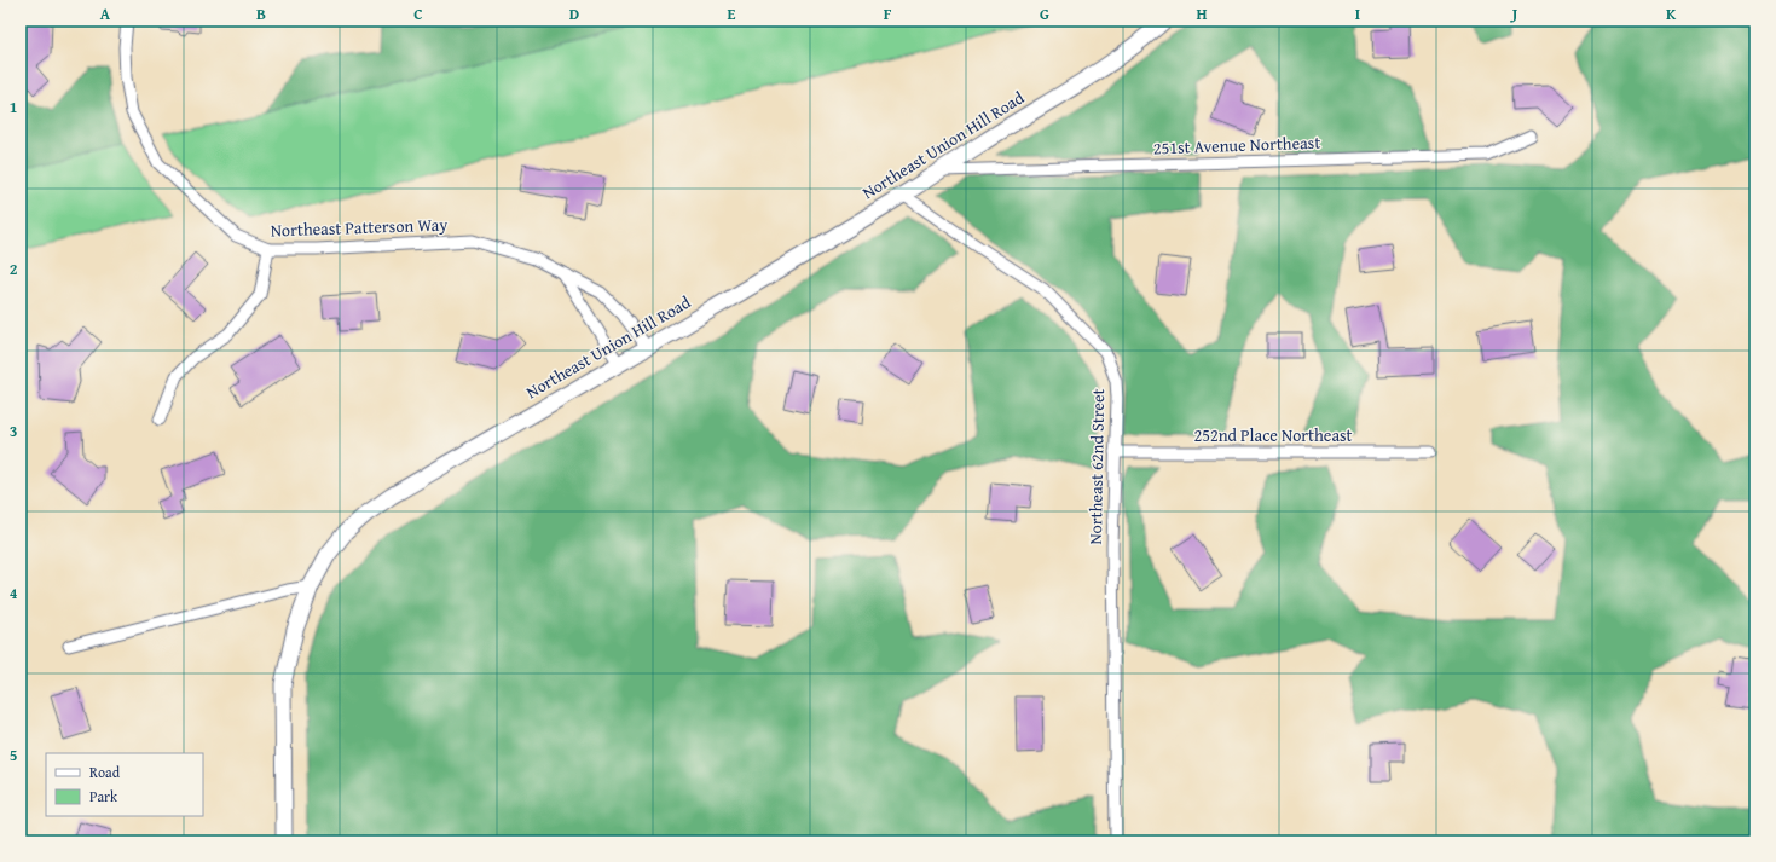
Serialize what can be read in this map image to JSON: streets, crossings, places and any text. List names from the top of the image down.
{
  "streets": {
    "street": [
      "Northeast Union Hill Road",
      "251st Avenue Northeast",
      "Northeast Patterson Way",
      "252nd Place Northeast",
      "Northeast 62nd Street"
    ]
  },
  "crossings": [
    ["Northeast Union Hill Road", "251st Avenue Northeast"],
    ["Northeast Union Hill Road", "Northeast Patterson Way"],
    ["Northeast Union Hill Road", "Northeast 62nd Street"],
    ["252nd Place Northeast", "Northeast 62nd Street"]
  ],
  "legend": ["Road", "Park"],
  "grid": {
    "columns": [
      "A",
      "B",
      "C",
      "D",
      "E",
      "F",
      "G",
      "H",
      "I",
      "J",
      "K"
    ],
    "rows": [
      "1",
      "2",
      "3",
      "4",
      "5"
    ]
  }
}
